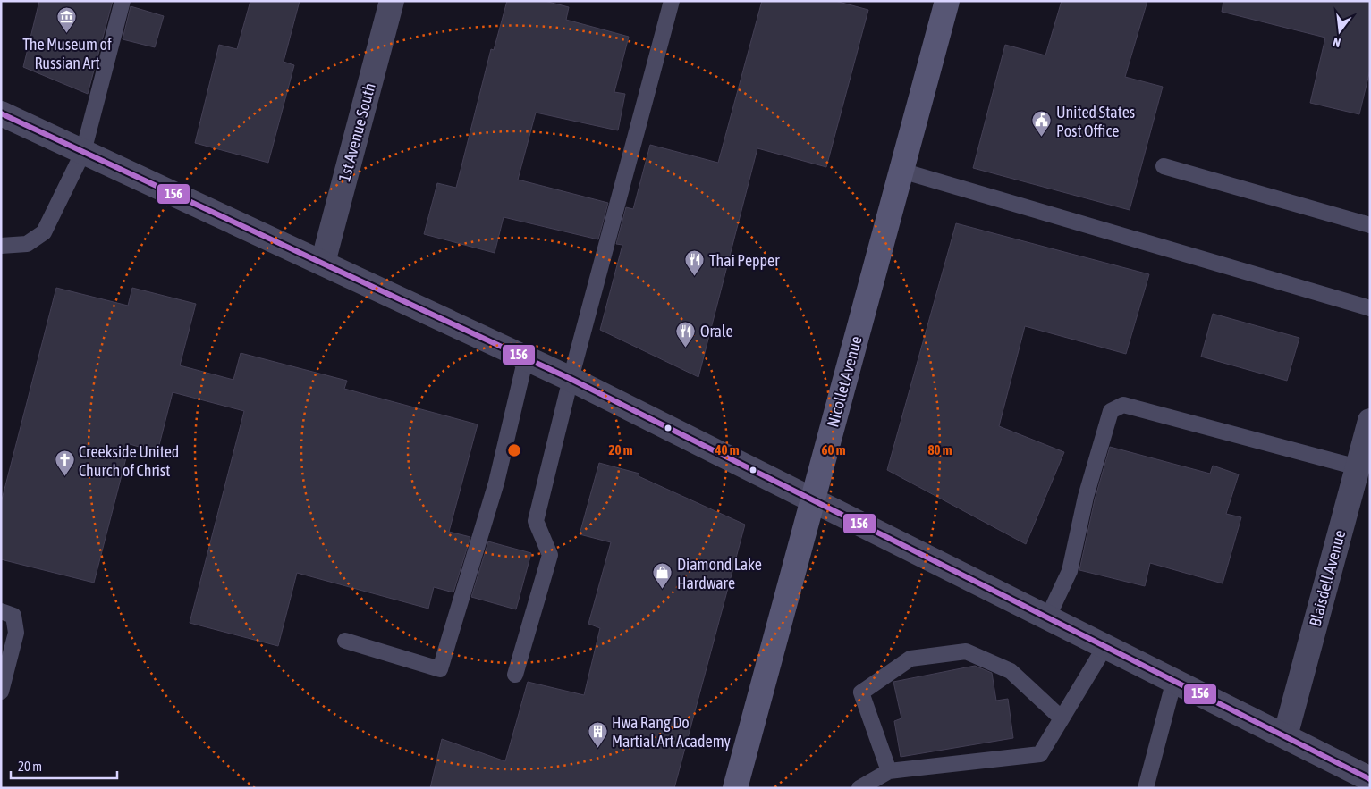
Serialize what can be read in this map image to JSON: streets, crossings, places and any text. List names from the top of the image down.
{
  "streets": {
    "main road": ["Nicollet Avenue"],
    "street": ["1st Avenue South", "Blaisdell Avenue"]
  },
  "places": {
    "museum": ["The Museum of Russian Art"],
    "public building": ["United States Post Office"],
    "restaurant": ["Thai Pepper", "Orale"],
    "church": ["Creekside United Church of Christ"],
    "shop": ["Diamond Lake Hardware"],
    "building": ["Hwa Rang Do Martial Art Academy"]
  },
  "lines": ["transit line 156"],
  "scale_bar": "20 m",
  "north": "bottom",
  "rings": [
    "20 m",
    "40 m",
    "60 m",
    "80 m"
  ]
}
